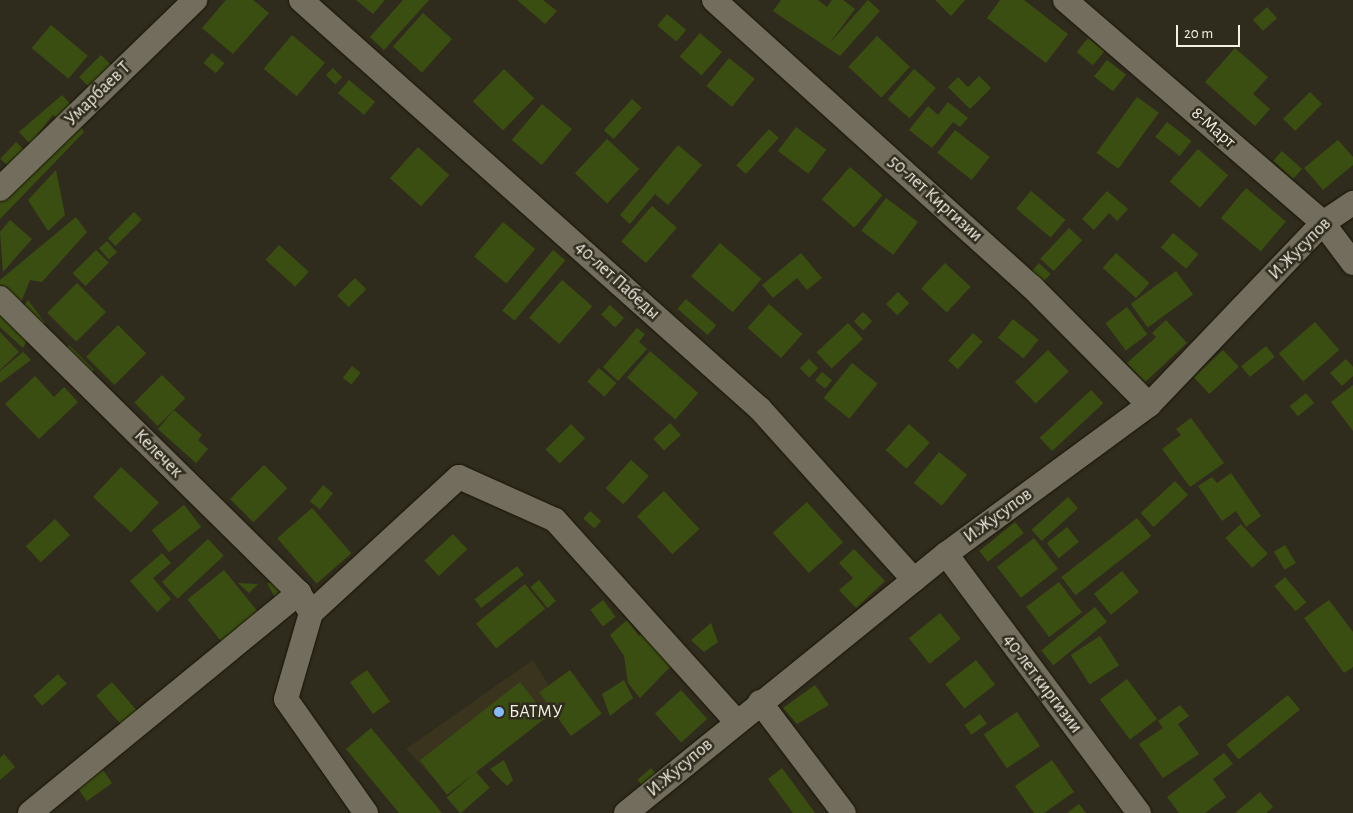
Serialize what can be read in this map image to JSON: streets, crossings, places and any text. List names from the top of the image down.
{
  "streets": {
    "street": [
      "Умарбаев Т",
      "8-Март",
      "50-лет Киргизии",
      "И.Жусупов",
      "40-лет Пабеды",
      "Келечек",
      "40-лет киргизии"
    ]
  },
  "crossings": [
    ["8-Март", "И.Жусупов"],
    ["50-лет Киргизии", "И.Жусупов"],
    ["И.Жусупов", "40-лет Пабеды"],
    ["И.Жусупов", "40-лет киргизии"]
  ],
  "places": ["БАТМУ"],
  "scale_bar": "20 m"
}
